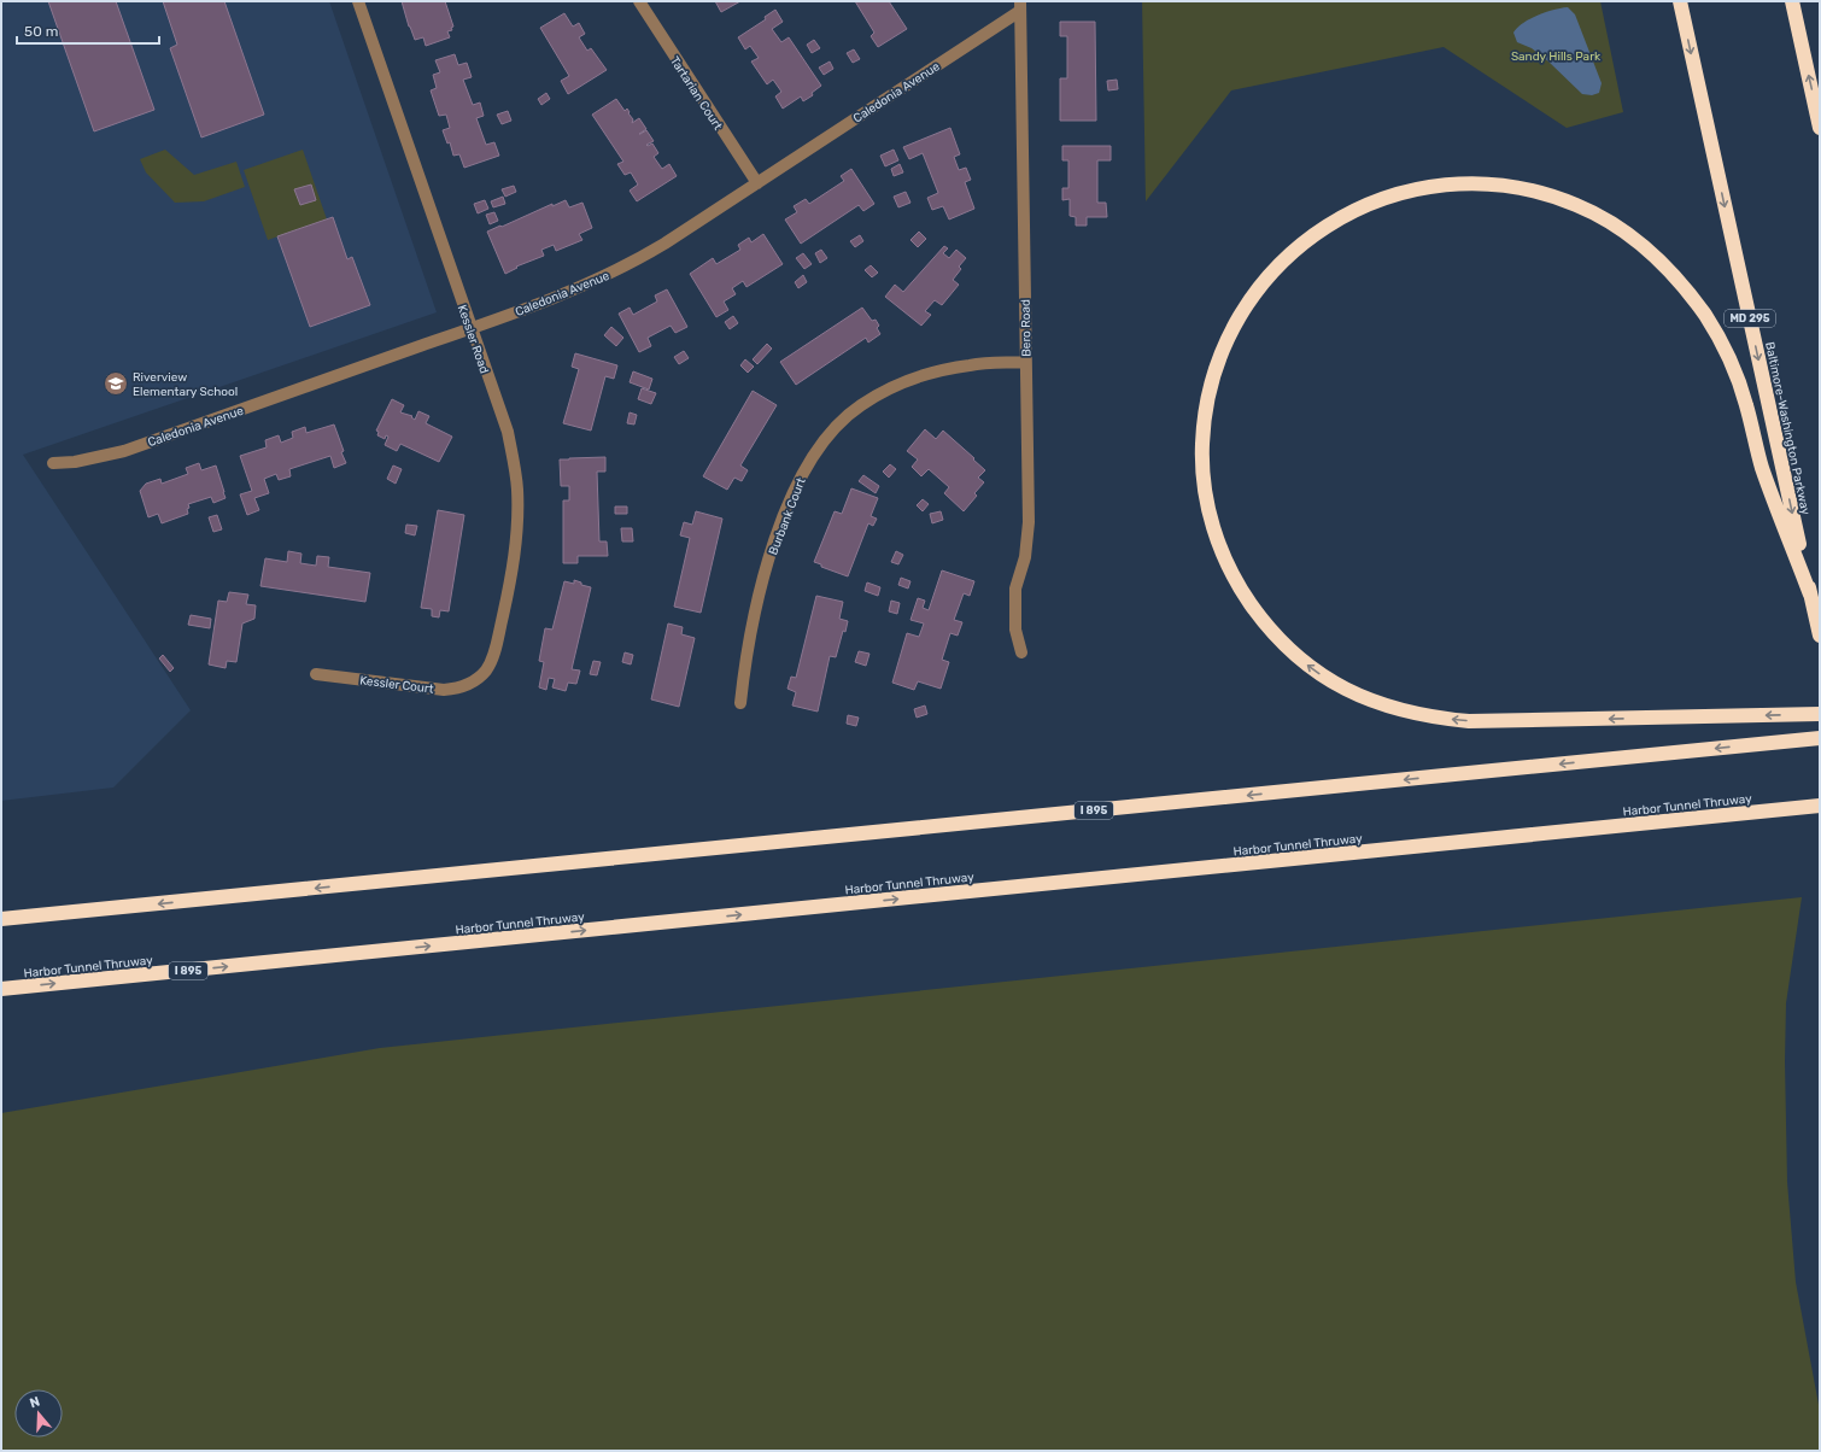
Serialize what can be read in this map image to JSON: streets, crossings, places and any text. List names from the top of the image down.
{
  "streets": {
    "highway": [
      "MD 295",
      "Baltimore-Washington Parkway",
      "Harbor Tunnel Thruway",
      "I 895"
    ],
    "street": [
      "Caledonia Avenue",
      "Tartarian Court",
      "Bero Road",
      "Kessler Road",
      "Burbank Court",
      "Kessler Court"
    ]
  },
  "crossings": [
    ["Caledonia Avenue", "Tartarian Court"],
    ["Caledonia Avenue", "Bero Road"],
    ["Caledonia Avenue", "Kessler Road"],
    ["Bero Road", "Burbank Court"],
    ["Kessler Road", "Kessler Court"]
  ],
  "one_way": ["Baltimore-Washington Parkway"],
  "parks": ["Sandy Hills Park"],
  "places": {
    "school or university": ["Riverview Elementary School"]
  },
  "scale_bar": "50 m",
  "north": "top"
}
